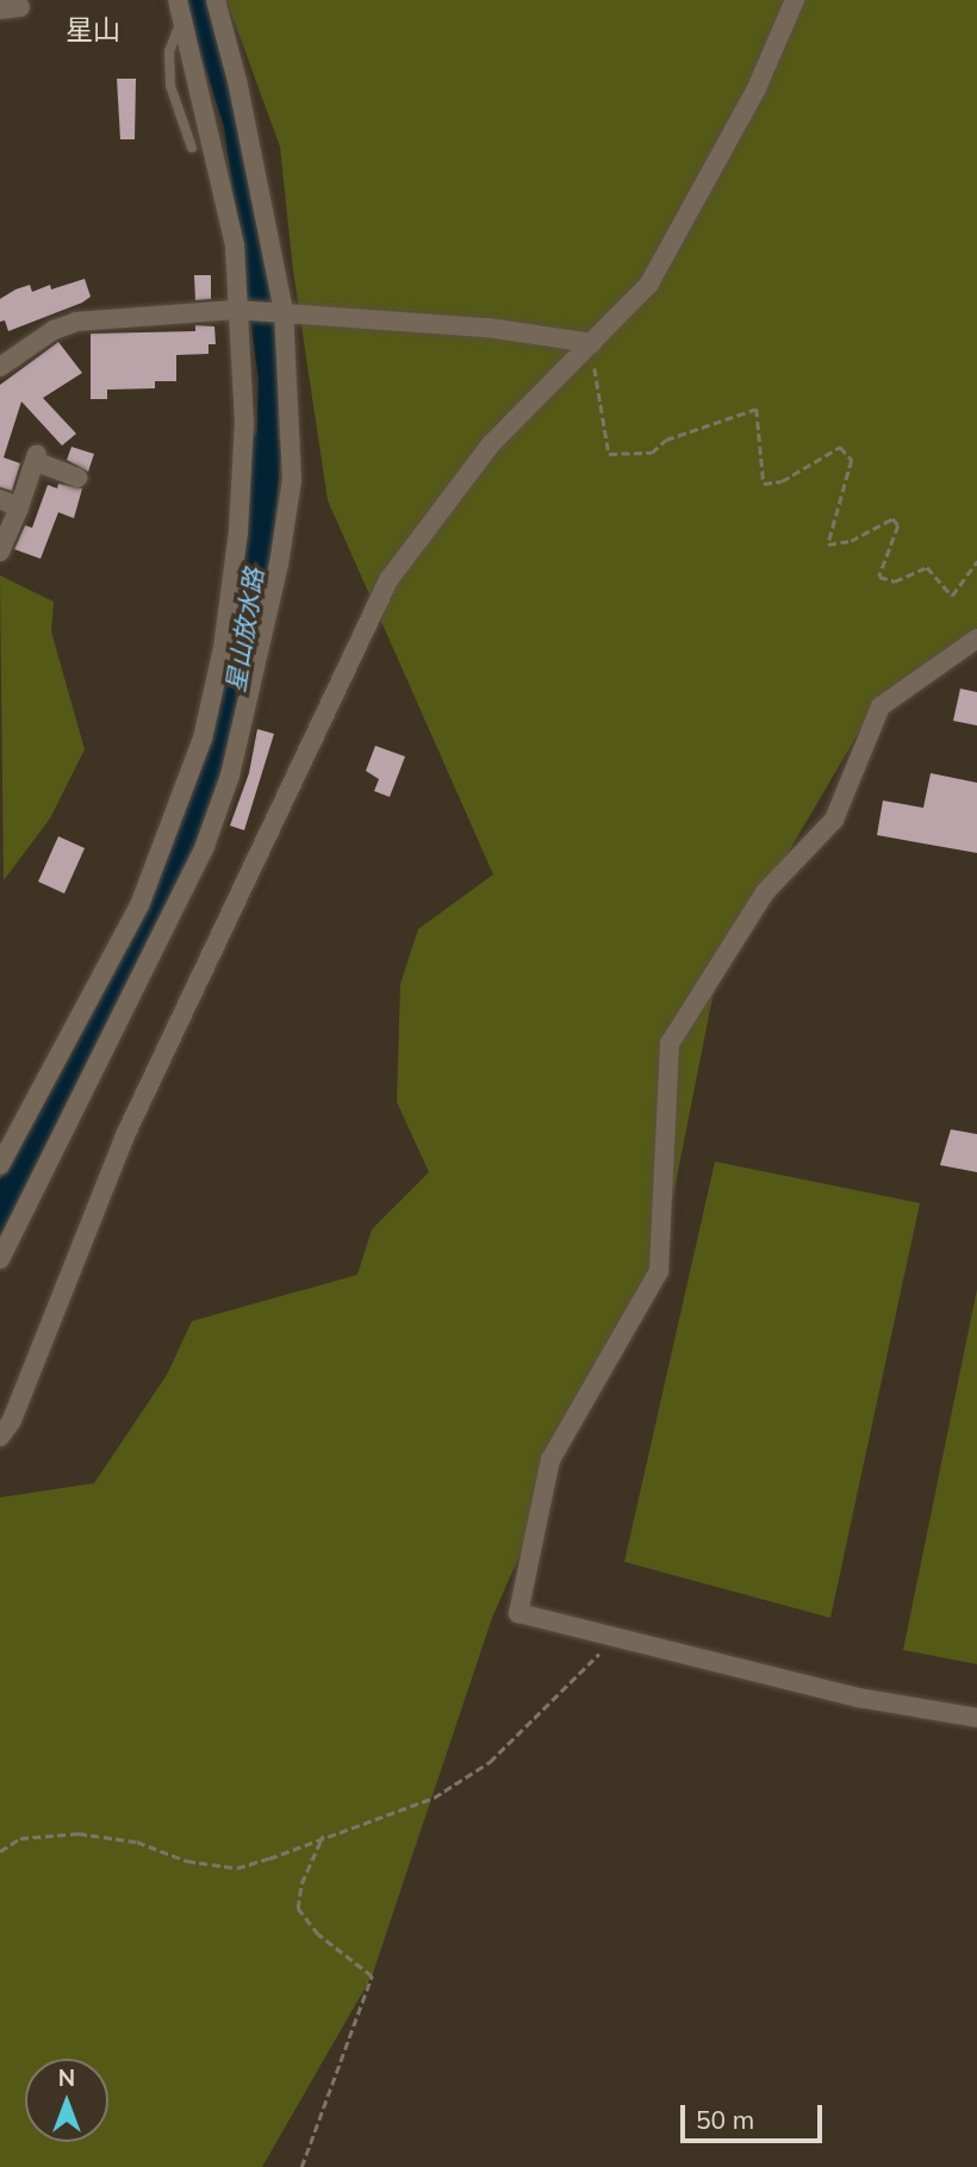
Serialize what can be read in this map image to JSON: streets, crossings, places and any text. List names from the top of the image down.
{
  "districts": ["星山"],
  "water": ["星山放水路"],
  "scale_bar": "50 m",
  "north": "top"
}
